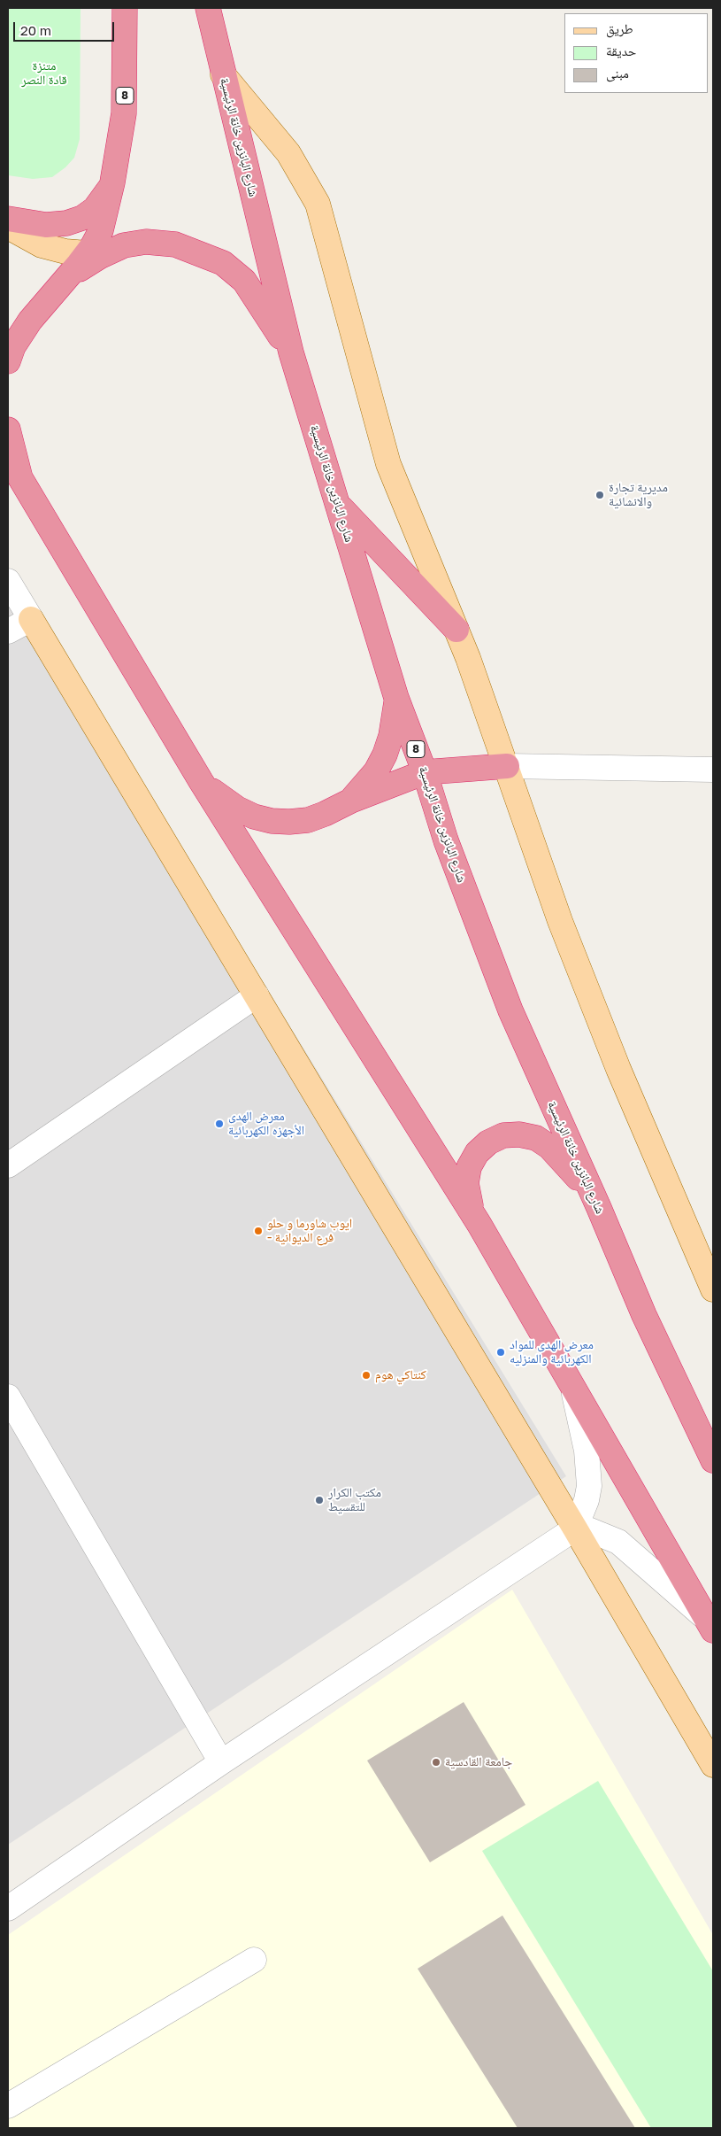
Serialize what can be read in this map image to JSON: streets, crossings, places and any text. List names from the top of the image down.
{
  "streets": {
    "highway": ["8", "شارع البانزين خانة الرئيسية"]
  },
  "parks": ["متنزة قادة النصر"],
  "places": [
    "مديرية تجارة والانشائية",
    "معرض الهدى الأجهزه الكهربائية",
    "ايوب شاورما و حلو - فرع الديوانية",
    "معرض الهدى للمواد الكهربائية والمنزليه",
    "كنتاكي هوم",
    "مكتب الكرار للتقسيط",
    "جامعة القادسية"
  ],
  "legend": ["طريق", "حديقة", "مبنى"],
  "scale_bar": "20 m"
}
